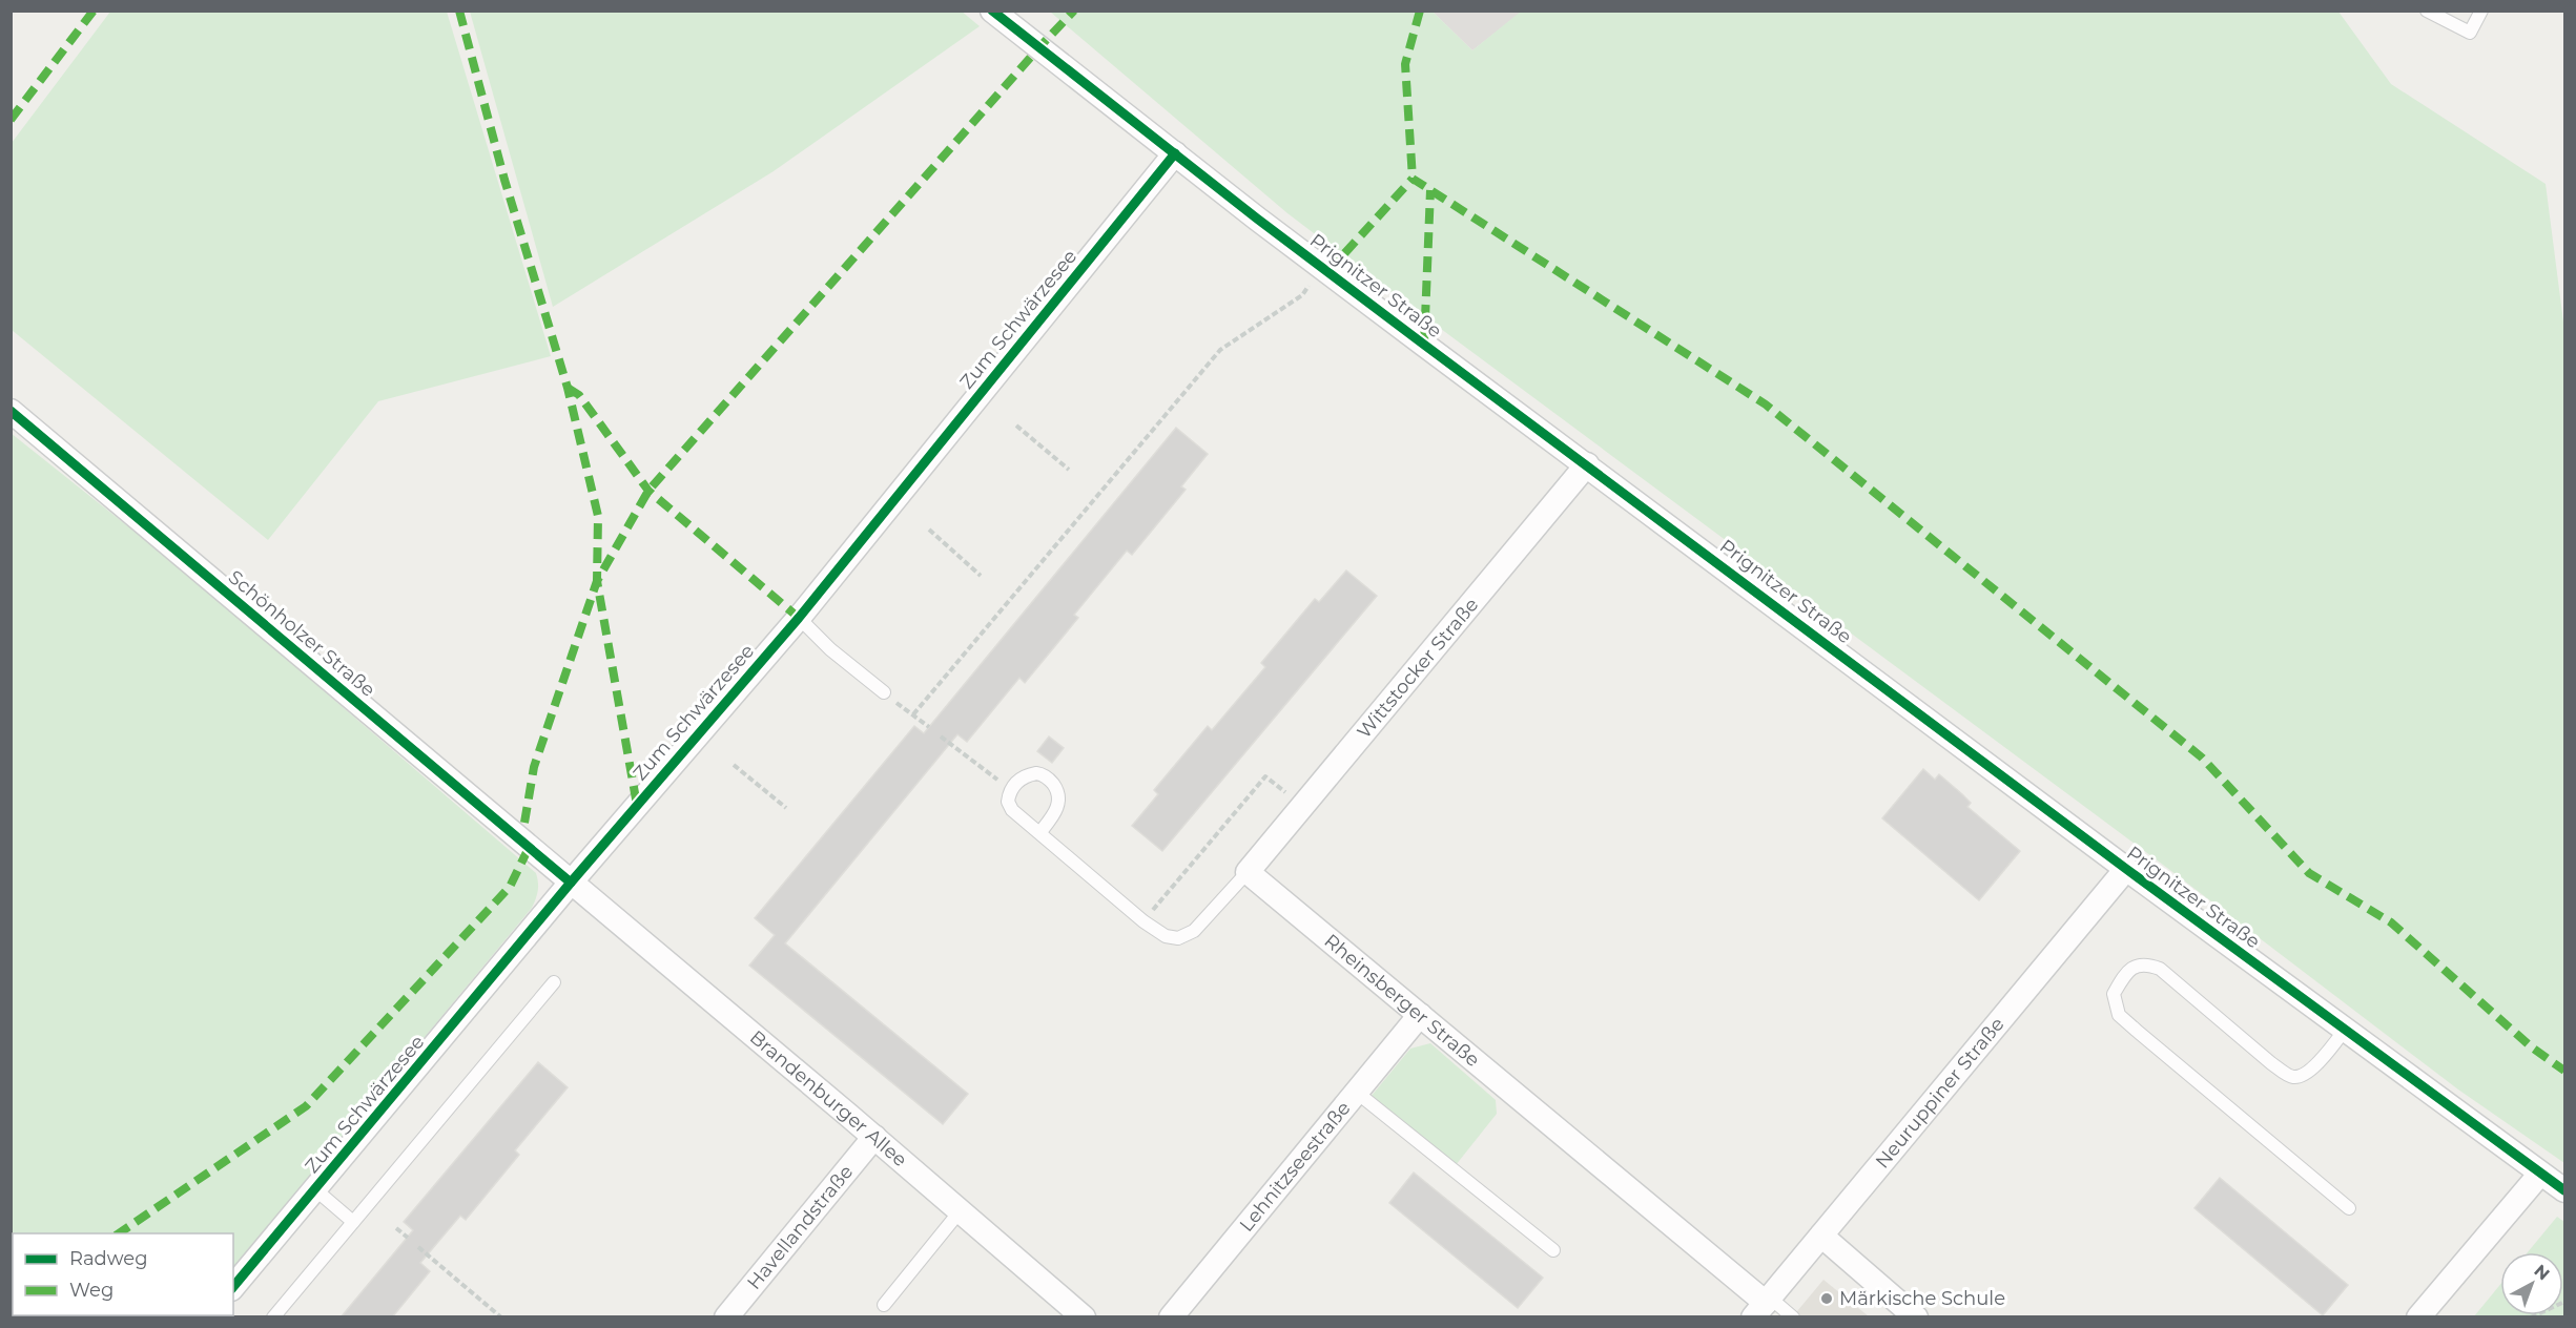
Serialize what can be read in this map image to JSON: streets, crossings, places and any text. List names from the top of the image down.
{
  "streets": {
    "street": [
      "Prignitzer Straße",
      "Zum Schwärzesee",
      "Schönholzer Straße",
      "Wittstocker Straße",
      "Rheinsberger Straße",
      "Neuruppiner Straße",
      "Brandenburger Allee",
      "Lehnitzseestraße",
      "Havellandstraße"
    ]
  },
  "crossings": [
    ["Prignitzer Straße", "Zum Schwärzesee"],
    ["Prignitzer Straße", "Wittstocker Straße"],
    ["Prignitzer Straße", "Neuruppiner Straße"],
    ["Zum Schwärzesee", "Schönholzer Straße"],
    ["Zum Schwärzesee", "Brandenburger Allee"],
    ["Schönholzer Straße", "Brandenburger Allee"],
    ["Wittstocker Straße", "Rheinsberger Straße"],
    ["Rheinsberger Straße", "Neuruppiner Straße"],
    ["Rheinsberger Straße", "Lehnitzseestraße"],
    ["Brandenburger Allee", "Havellandstraße"]
  ],
  "places": ["Märkische Schule"],
  "legend": ["Radweg", "Weg"],
  "north": "top right"
}
